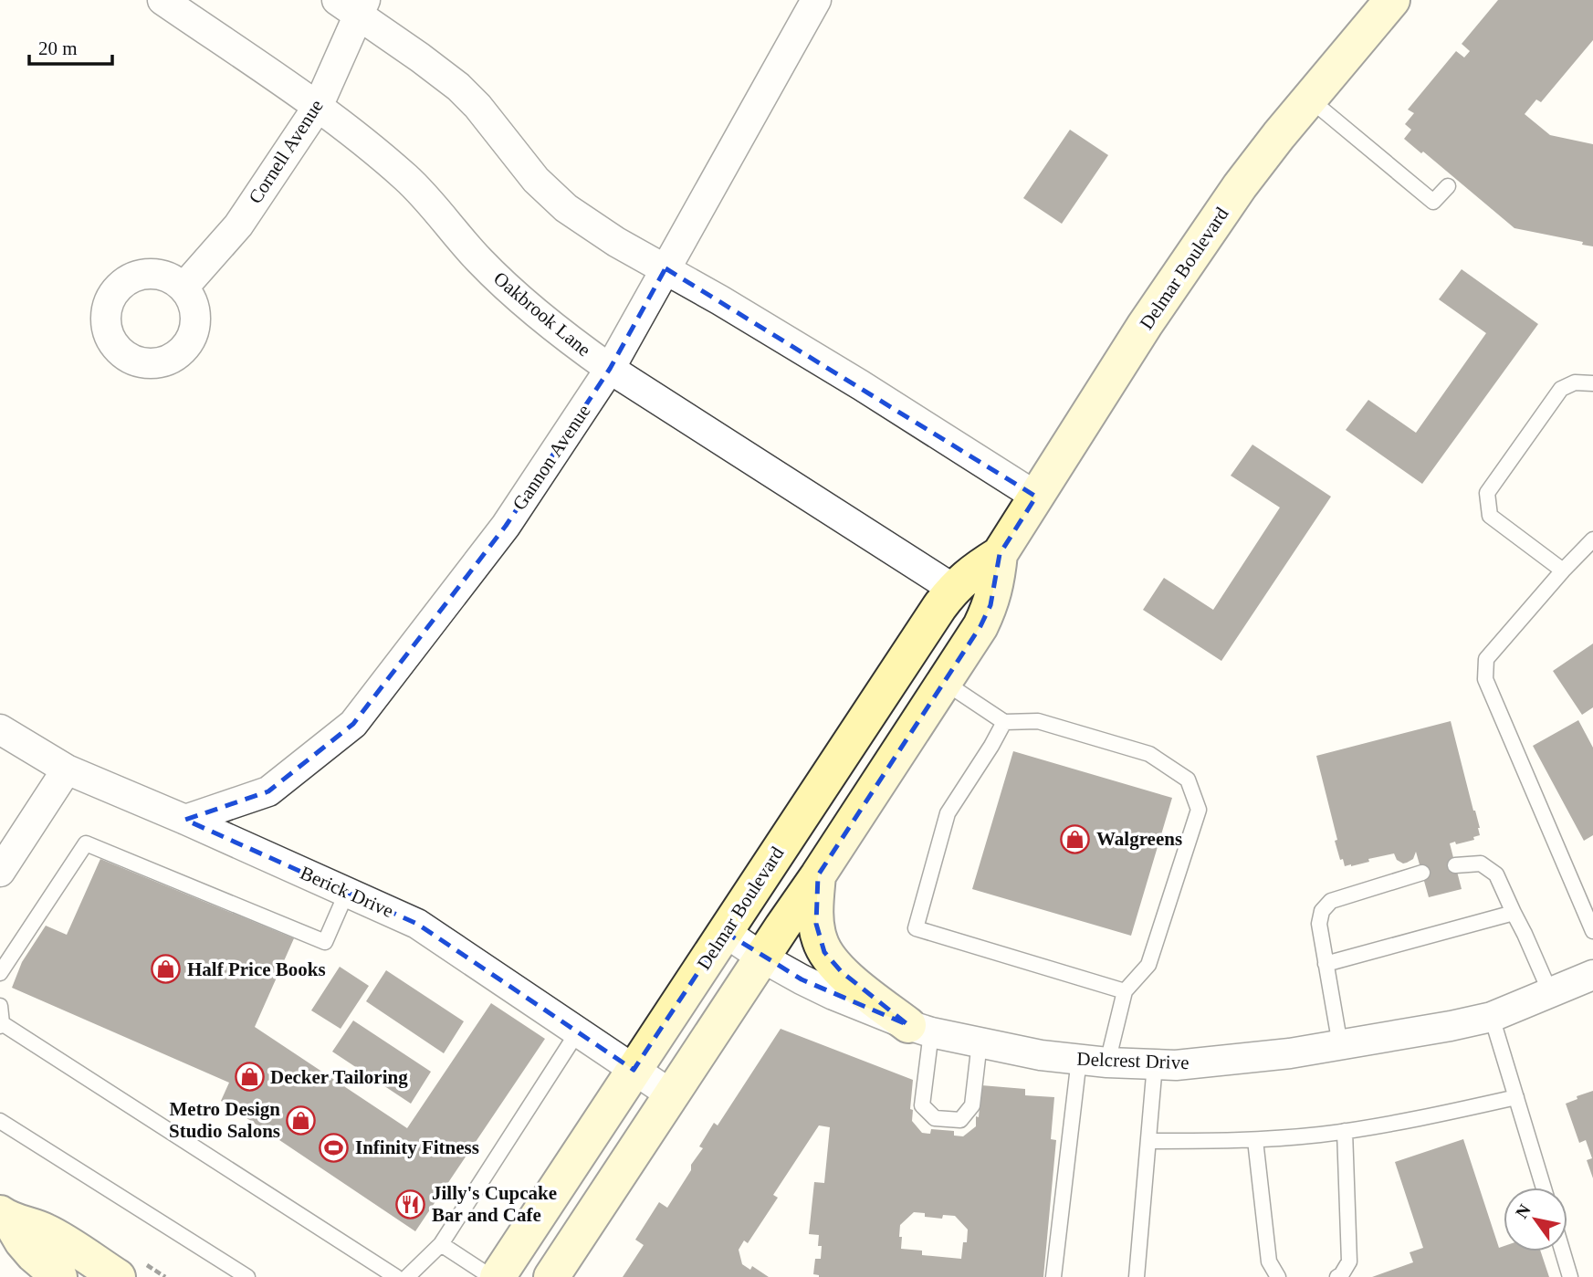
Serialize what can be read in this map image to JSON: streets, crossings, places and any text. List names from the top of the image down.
{
  "streets": {
    "main road": ["Delmar Boulevard"],
    "street": [
      "Cornell Avenue",
      "Oakbrook Lane",
      "Gannon Avenue",
      "Berick Drive",
      "Delcrest Drive"
    ]
  },
  "crossings": [
    ["Cornell Avenue", "Oakbrook Lane"],
    ["Delmar Boulevard", "Oakbrook Lane"],
    ["Delmar Boulevard", "Berick Drive"],
    ["Delmar Boulevard", "Delcrest Drive"],
    ["Oakbrook Lane", "Gannon Avenue"],
    ["Gannon Avenue", "Berick Drive"]
  ],
  "places": {
    "shop": [
      "Walgreens",
      "Half Price Books",
      "Decker Tailoring",
      "Metro Design Studio Salons"
    ],
    "sports": ["Infinity Fitness"],
    "restaurant": ["Jilly's Cupcake Bar and Cafe"]
  },
  "scale_bar": "20 m",
  "north": "top left"
}
